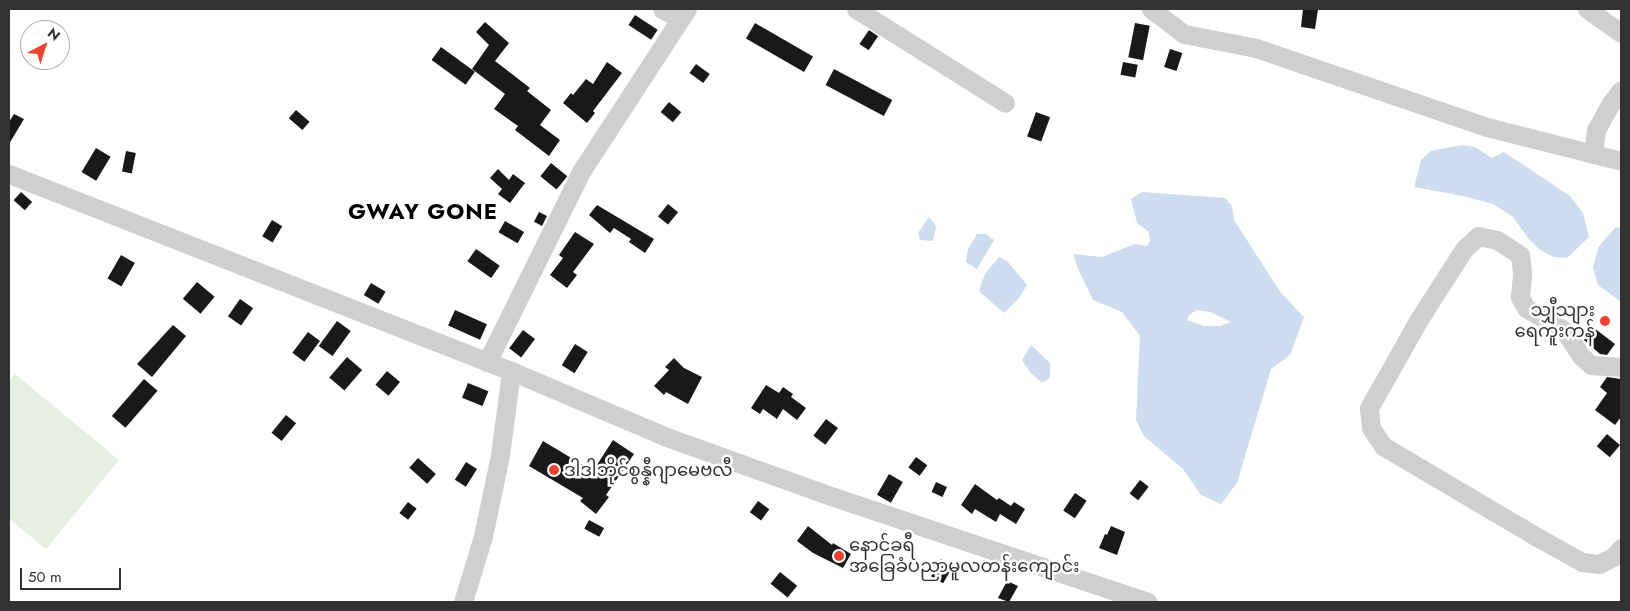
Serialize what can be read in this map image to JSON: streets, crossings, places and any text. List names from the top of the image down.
{
  "districts": ["GWAY GONE"],
  "places": ["သျှီသျား ရေကူးကန်", "ဒါဒါဘိုင်စွန္နီဂျာမေဗလီ", "နောင်ခရီ အခြေခံပညာမူလတန်းကျောင်း"],
  "scale_bar": "50 m",
  "north": "top right"
}
